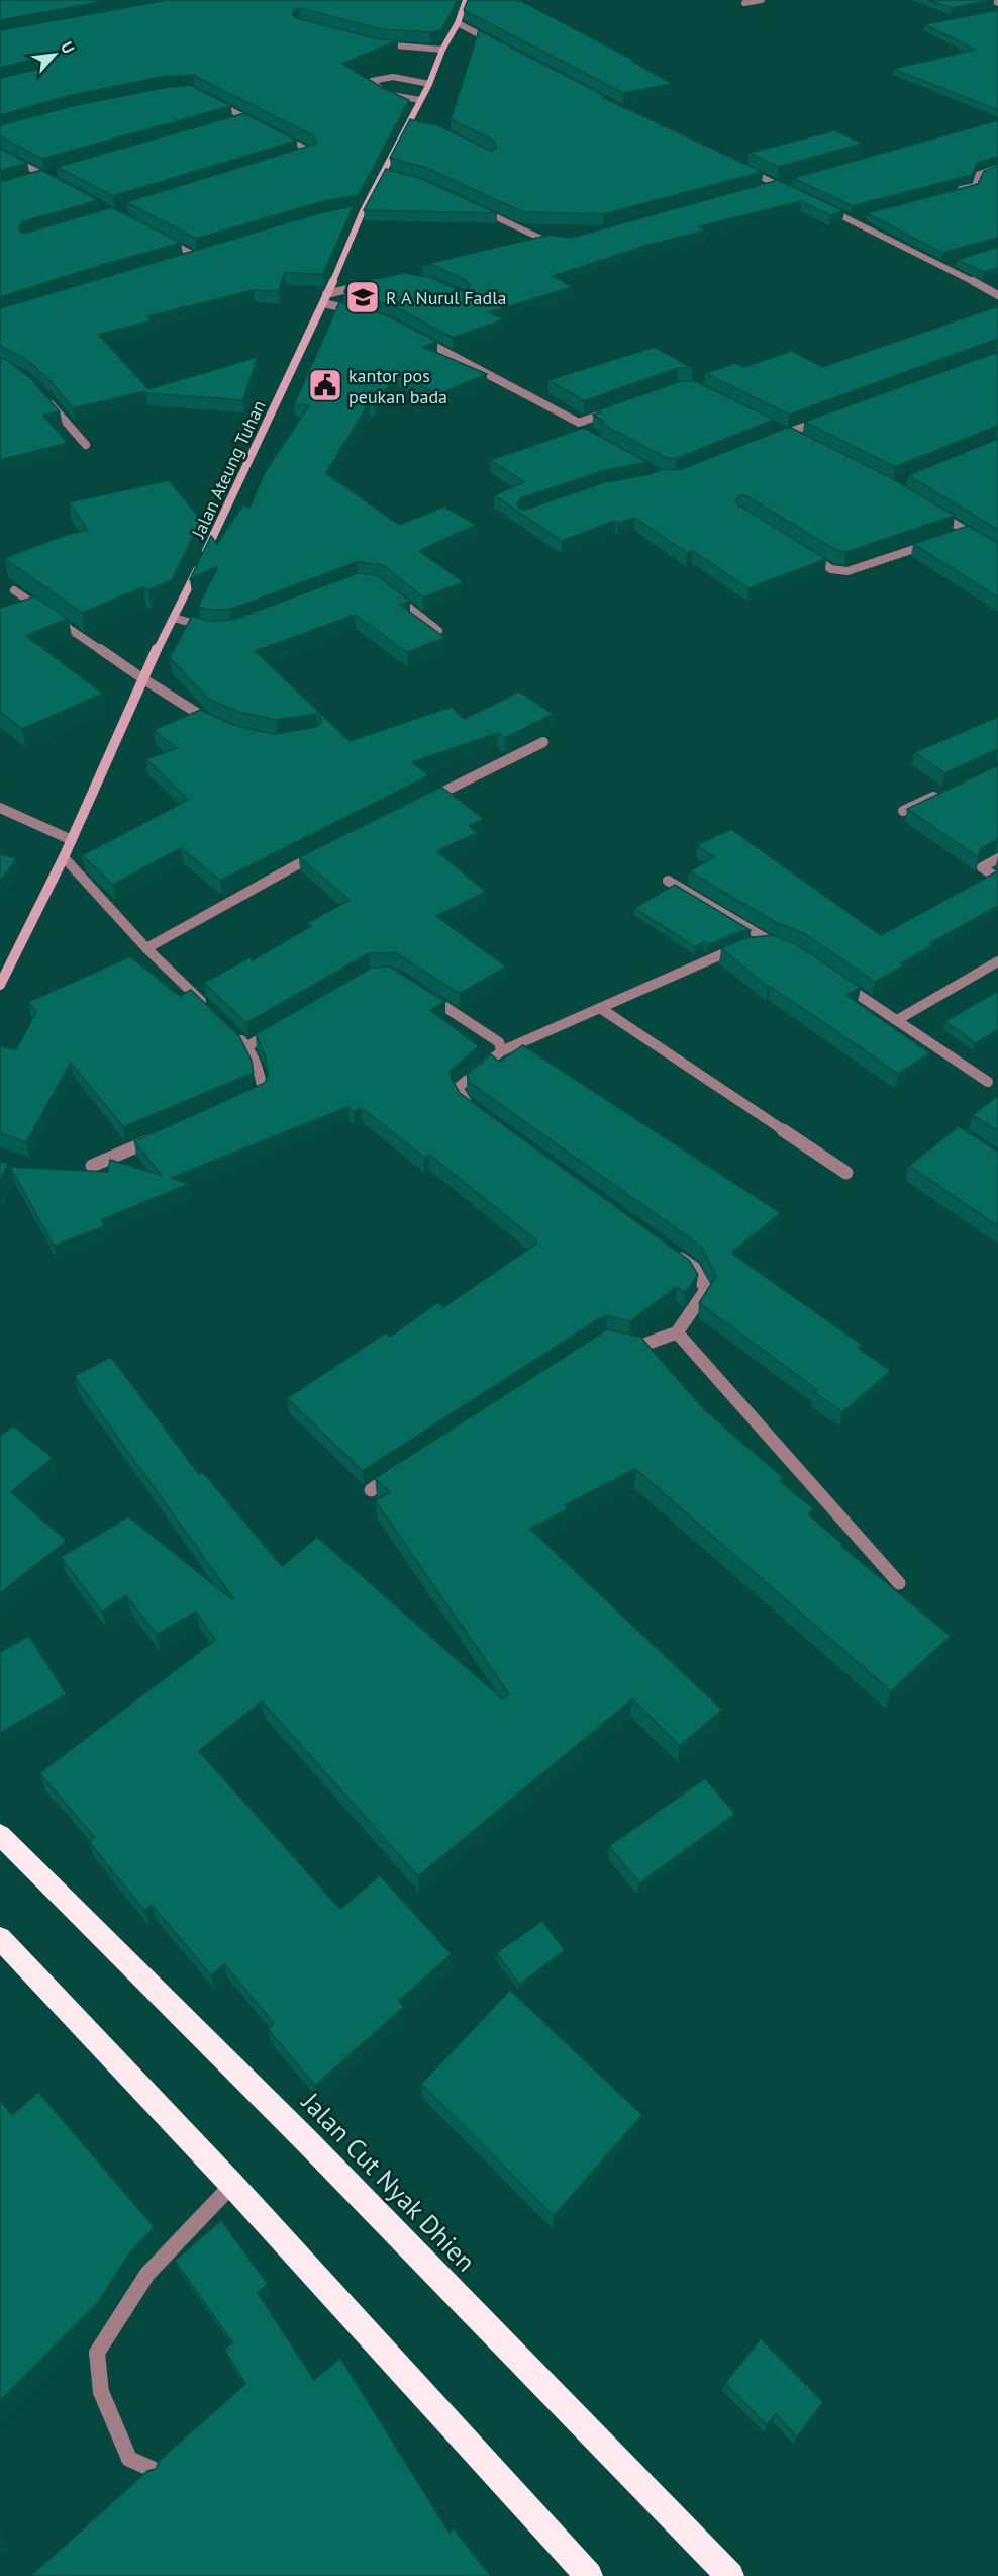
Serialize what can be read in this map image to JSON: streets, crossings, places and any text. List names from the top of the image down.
{
  "streets": {
    "highway": ["Jalan Cut Nyak Dhien"],
    "street": ["Jalan Ateung Tuhan"]
  },
  "places": {
    "school or university": ["R A Nurul Fadla"],
    "public building": ["kantor pos peukan bada"]
  },
  "north": "top right"
}
